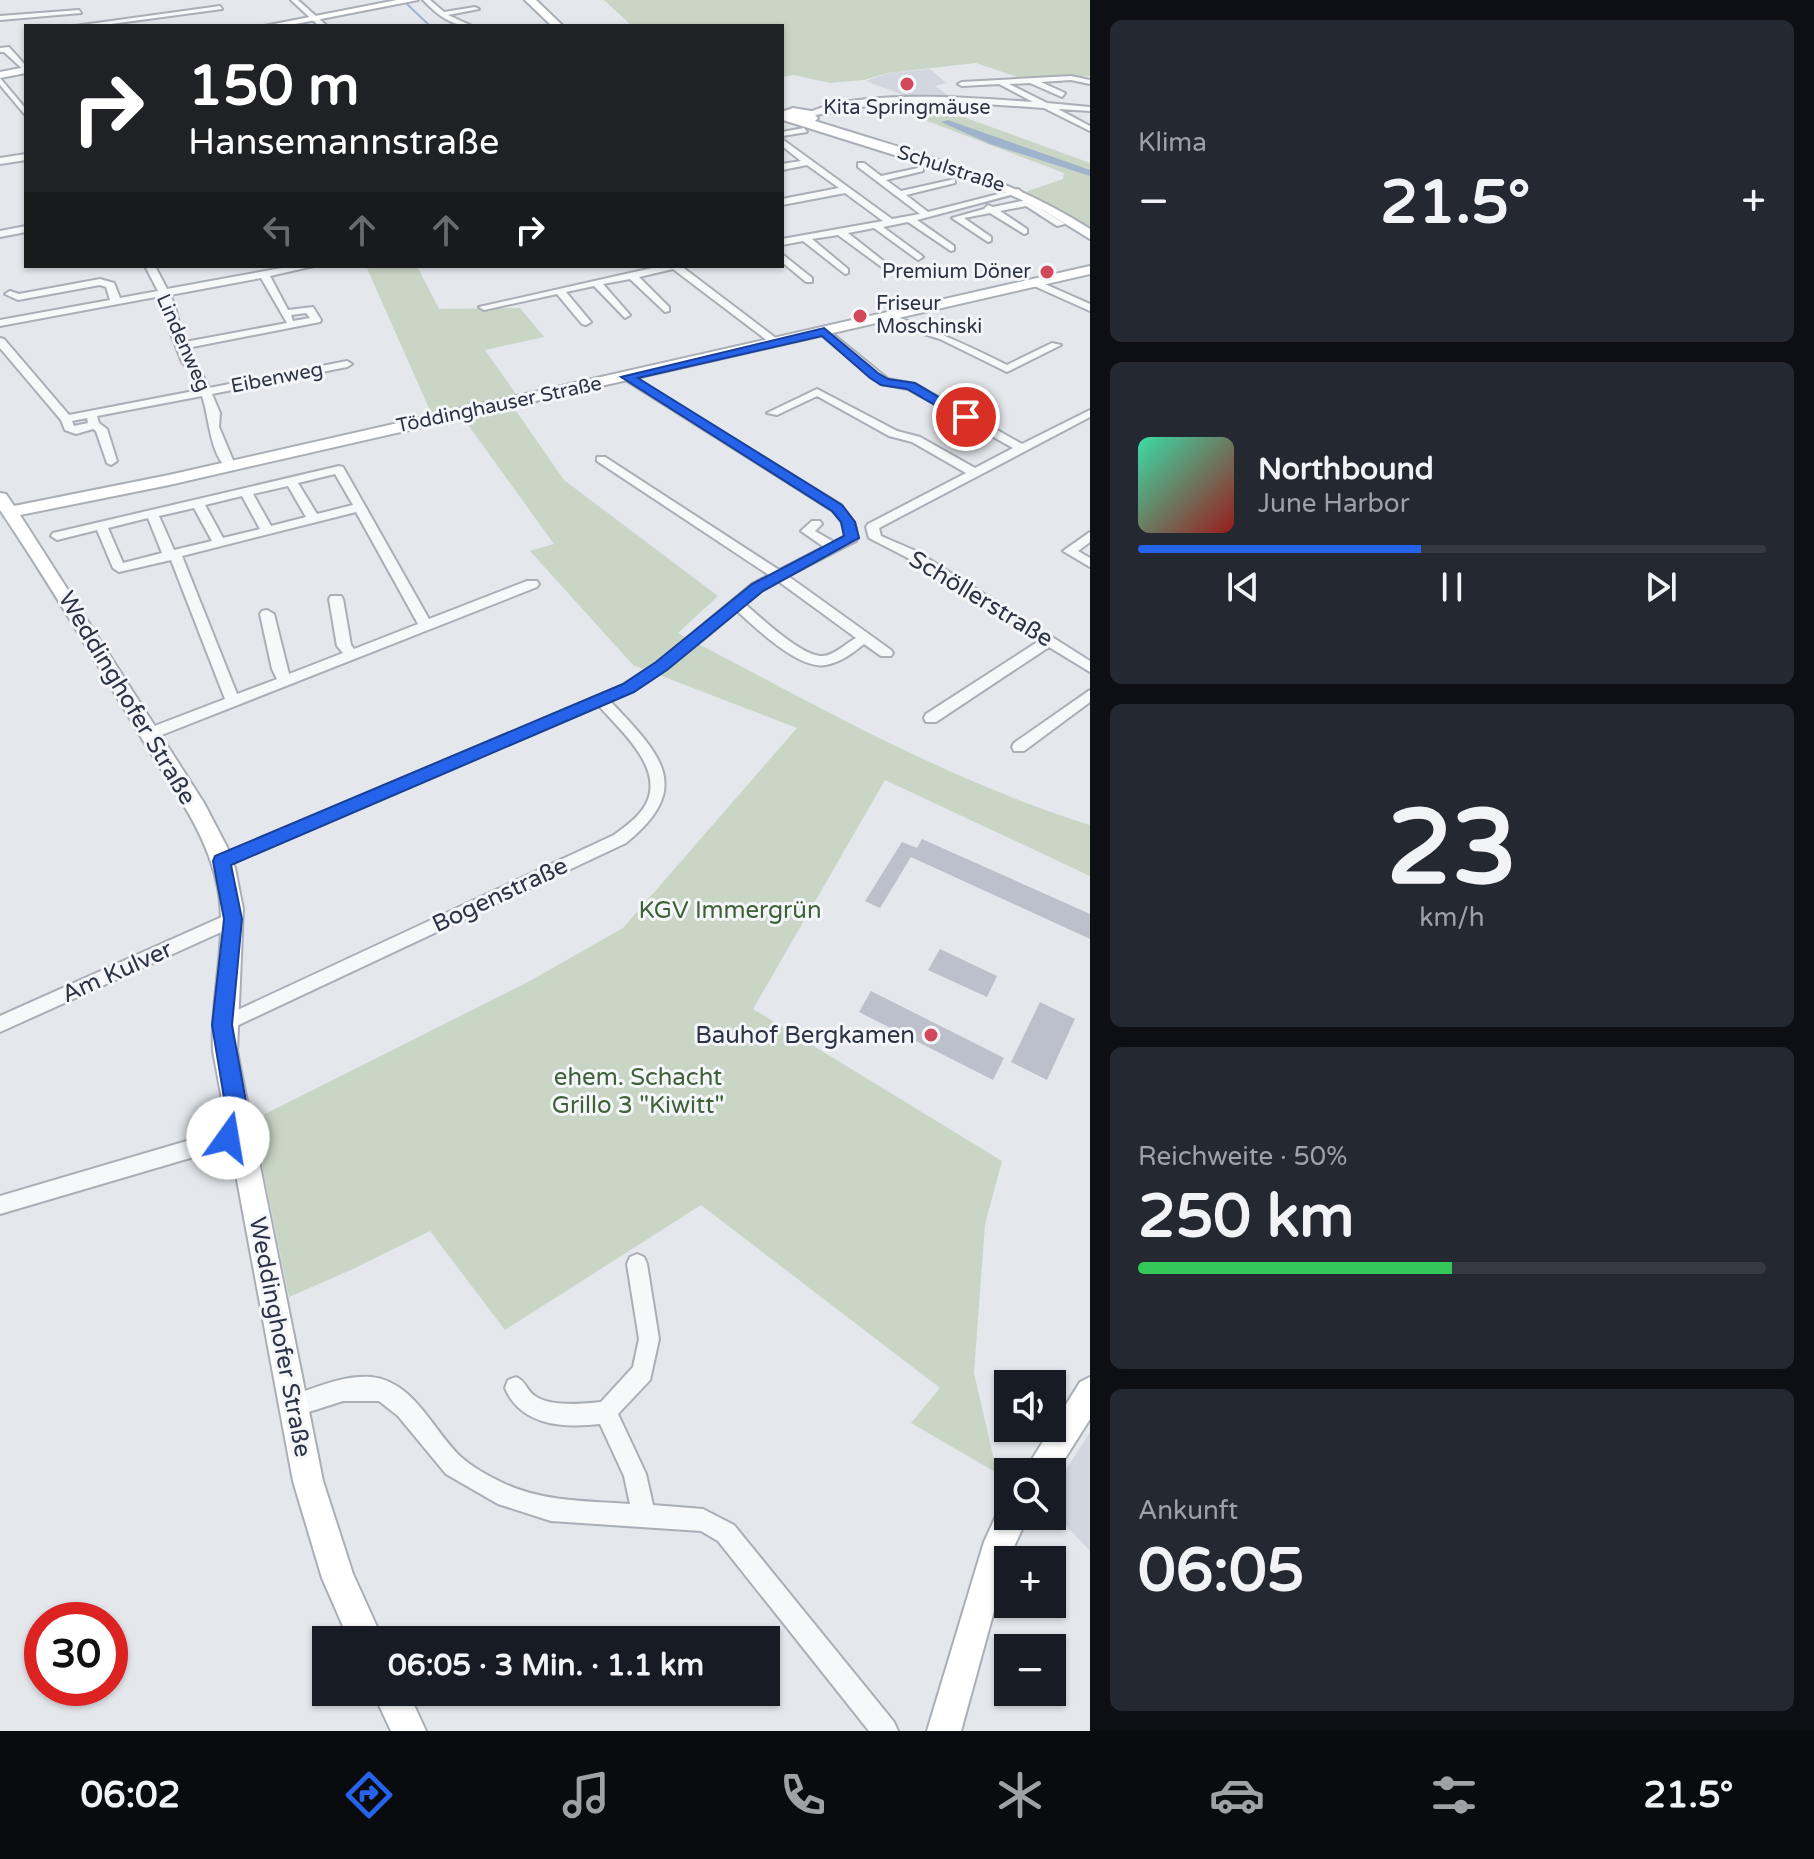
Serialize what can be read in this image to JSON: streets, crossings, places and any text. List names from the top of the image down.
{
  "streets": {
    "street": [
      "Schulstraße",
      "Lindenweg",
      "Eibenweg",
      "Töddinghauser Straße",
      "Schöllerstraße",
      "Weddinghofer Straße",
      "Bogenstraße",
      "Am Kulver"
    ]
  },
  "crossings": [
    ["Lindenweg", "Eibenweg"],
    ["Lindenweg", "Töddinghauser Straße"],
    ["Töddinghauser Straße", "Weddinghofer Straße"],
    ["Weddinghofer Straße", "Bogenstraße"],
    ["Weddinghofer Straße", "Am Kulver"]
  ],
  "parks": ["KGV Immergrün", "ehem. Schacht Grillo 3 \"Kiwitt\""],
  "places": [
    "Kita Springmäuse",
    "Premium Döner",
    "Friseur Moschinski",
    "Bauhof Bergkamen"
  ],
  "page": {
    "tile": [
      "Klima",
      ["23", "km/h"],
      ["Reichweite · 50%", "250 km"],
      ["Ankunft", "06:05"]
    ],
    "turn": ["150 m", "Hansemannstraße"],
    "heat": ["−", "21.5°", "+"],
    "song": ["Northbound", "June Harbor"],
    "map_buttons": ["+", "−"],
    "limit": "30",
    "trip": "06:05 · 3 Min. · 1.1 km",
    "tabs": ["06:02", "21.5°"]
  }
}
